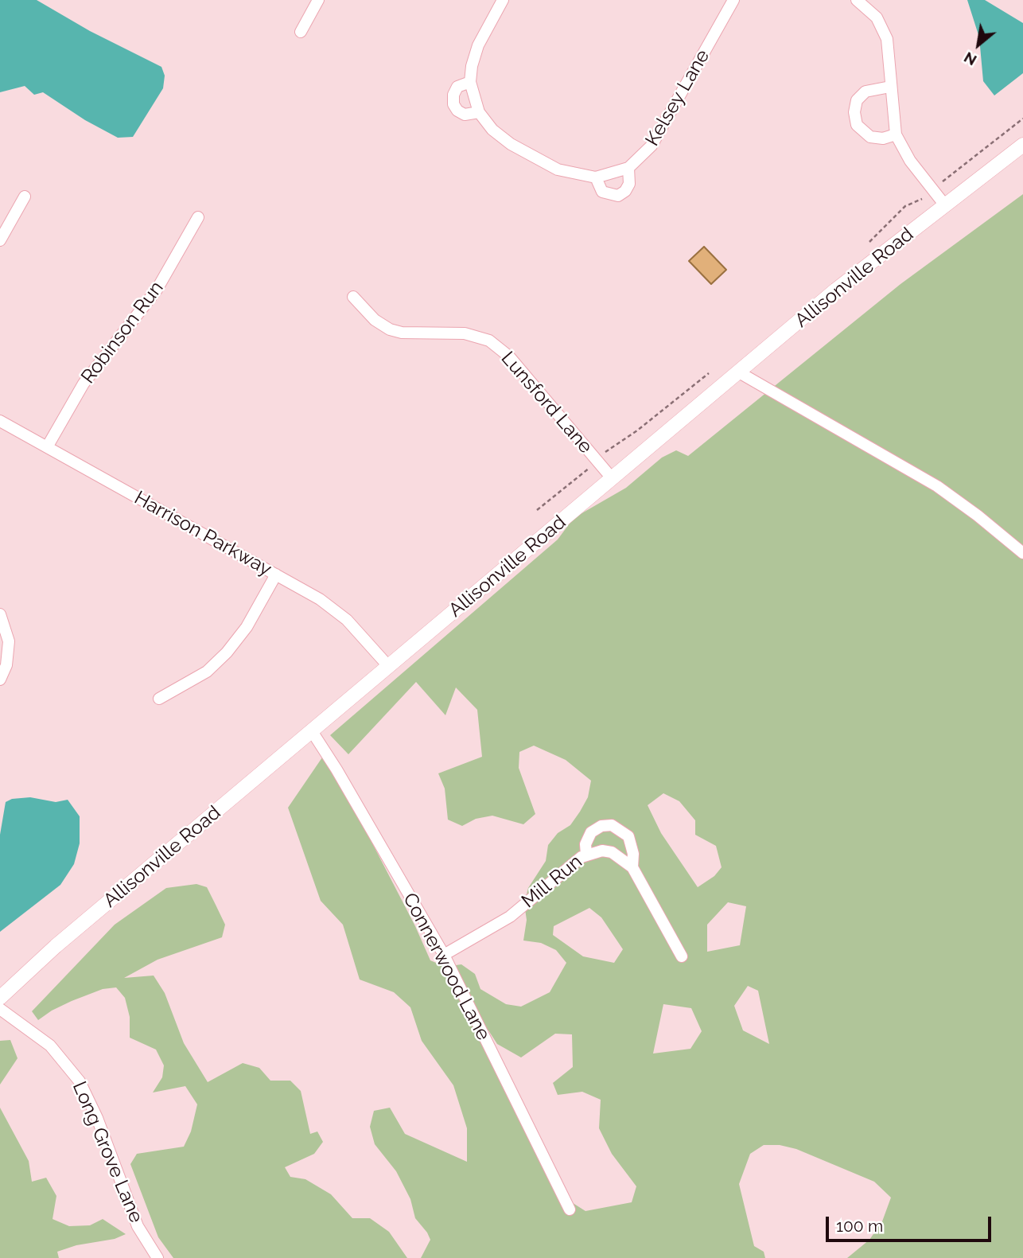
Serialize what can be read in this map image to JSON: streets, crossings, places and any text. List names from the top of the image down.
{
  "streets": {
    "main road": ["Allisonville Road"],
    "street": [
      "Kelsey Lane",
      "Robinson Run",
      "Lunsford Lane",
      "Harrison Parkway",
      "Mill Run",
      "Connerwood Lane",
      "Long Grove Lane"
    ]
  },
  "crossings": [
    ["Allisonville Road", "Lunsford Lane"],
    ["Allisonville Road", "Harrison Parkway"],
    ["Allisonville Road", "Connerwood Lane"],
    ["Robinson Run", "Harrison Parkway"],
    ["Mill Run", "Connerwood Lane"]
  ],
  "scale_bar": "100 m",
  "north": "bottom left"
}
